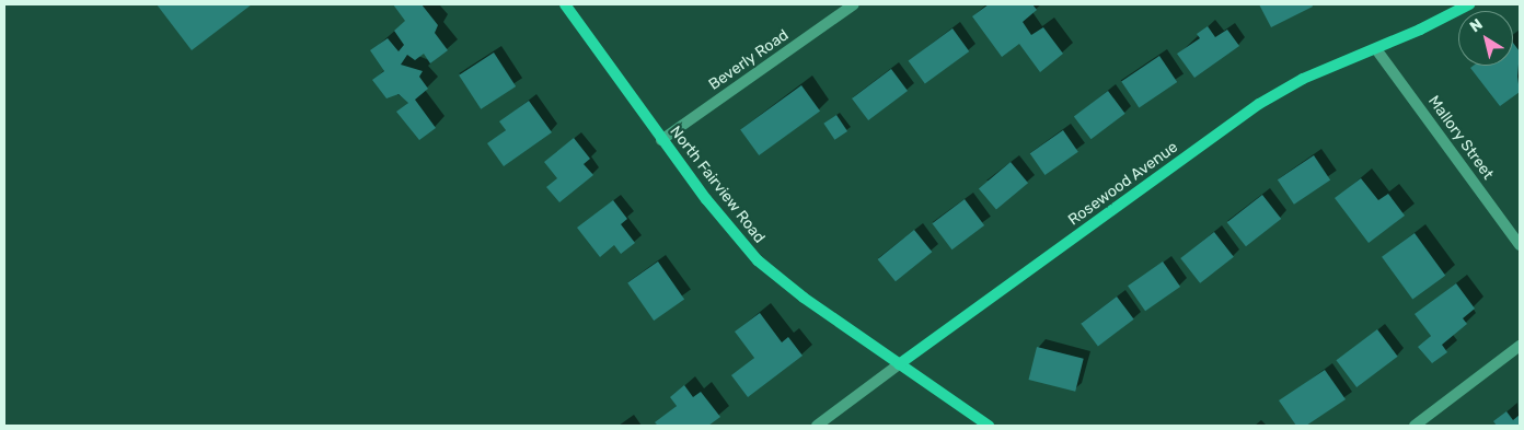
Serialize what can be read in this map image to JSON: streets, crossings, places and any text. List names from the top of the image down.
{
  "streets": {
    "street": [
      "Beverly Road",
      "Mallory Street",
      "Rosewood Avenue",
      "North Fairview Road"
    ]
  },
  "crossings": [
    ["Beverly Road", "North Fairview Road"],
    ["Mallory Street", "Rosewood Avenue"],
    ["Rosewood Avenue", "North Fairview Road"]
  ],
  "north": "top left"
}
